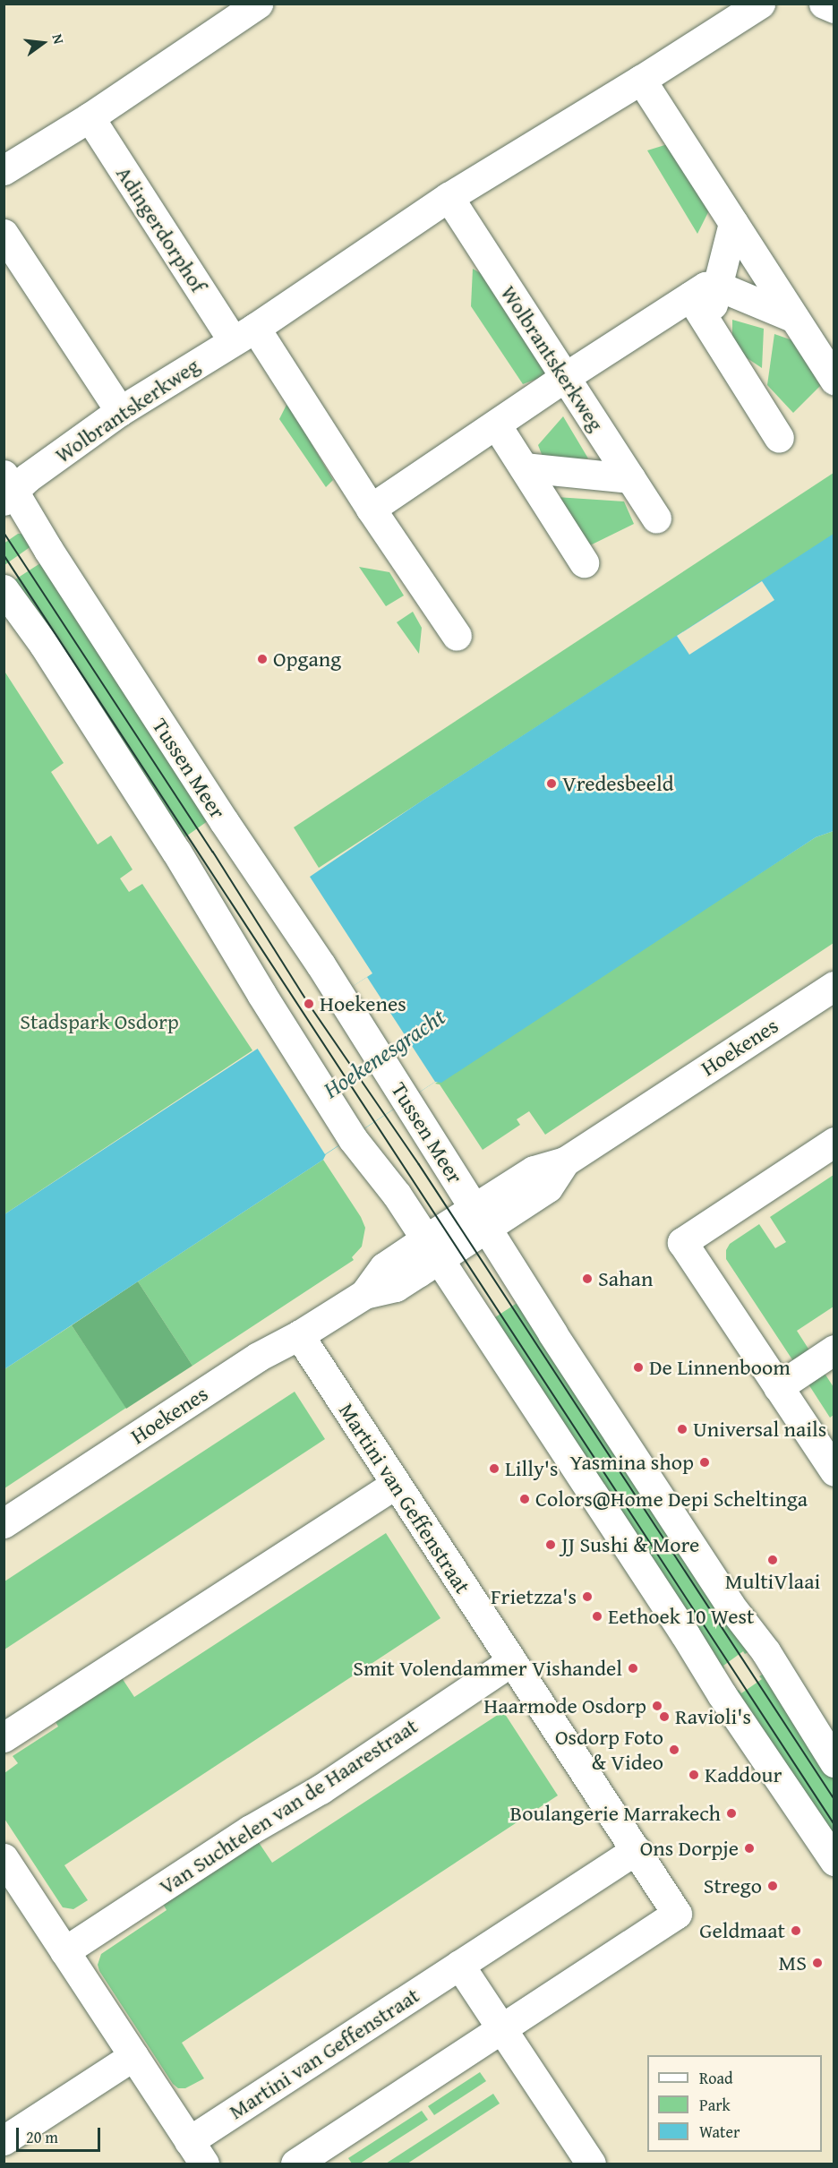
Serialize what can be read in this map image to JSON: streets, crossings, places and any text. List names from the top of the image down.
{
  "streets": {
    "street": [
      "Adingerdorphof",
      "Wolbrantskerkweg",
      "Tussen Meer",
      "Hoekenes",
      "Martini van Geffenstraat",
      "Van Suchtelen van de Haarestraat"
    ]
  },
  "crossings": [
    ["Adingerdorphof", "Wolbrantskerkweg"],
    ["Wolbrantskerkweg", "Tussen Meer"],
    ["Tussen Meer", "Hoekenes"],
    ["Hoekenes", "Martini van Geffenstraat"],
    ["Martini van Geffenstraat", "Van Suchtelen van de Haarestraat"]
  ],
  "water": ["Hoekenesgracht"],
  "parks": ["Stadspark Osdorp"],
  "places": [
    "Opgang",
    "Vredesbeeld",
    "Hoekenes",
    "Sahan",
    "De Linnenboom",
    "Universal nails",
    "Yasmina shop",
    "Lilly's",
    "Colors@Home Depi Scheltinga",
    "JJ Sushi & More",
    "MultiVlaai",
    "Frietzza's",
    "Eethoek 10 West",
    "Smit Volendammer Vishandel",
    "Haarmode Osdorp",
    "Ravioli's",
    "Osdorp Foto & Video",
    "Kaddour",
    "Boulangerie Marrakech",
    "Ons Dorpje",
    "Strego",
    "Geldmaat",
    "MS"
  ],
  "legend": ["Road", "Park", "Water"],
  "scale_bar": "20 m",
  "north": "right"
}
